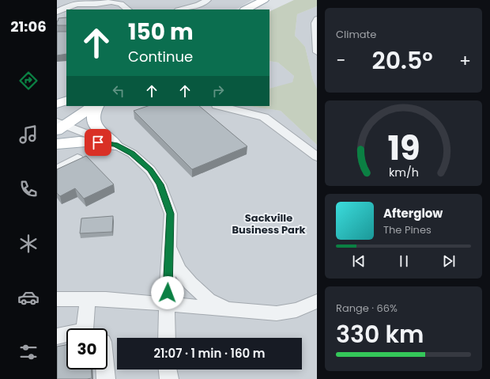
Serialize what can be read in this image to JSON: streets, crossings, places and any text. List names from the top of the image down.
{
  "districts": ["Sackville Business Park"],
  "page": {
    "tabs": "21:06",
    "tile": [
      "Climate",
      ["Range · 66%", "330 km"]
    ],
    "turn": ["150 m", "Continue"],
    "heat": ["−", "20.5°", "+"],
    "song": ["Afterglow", "The Pines"],
    "limit": "30",
    "trip": "21:07 · 1 min · 160 m",
    "gauge": ["19", "km/h"]
  }
}
